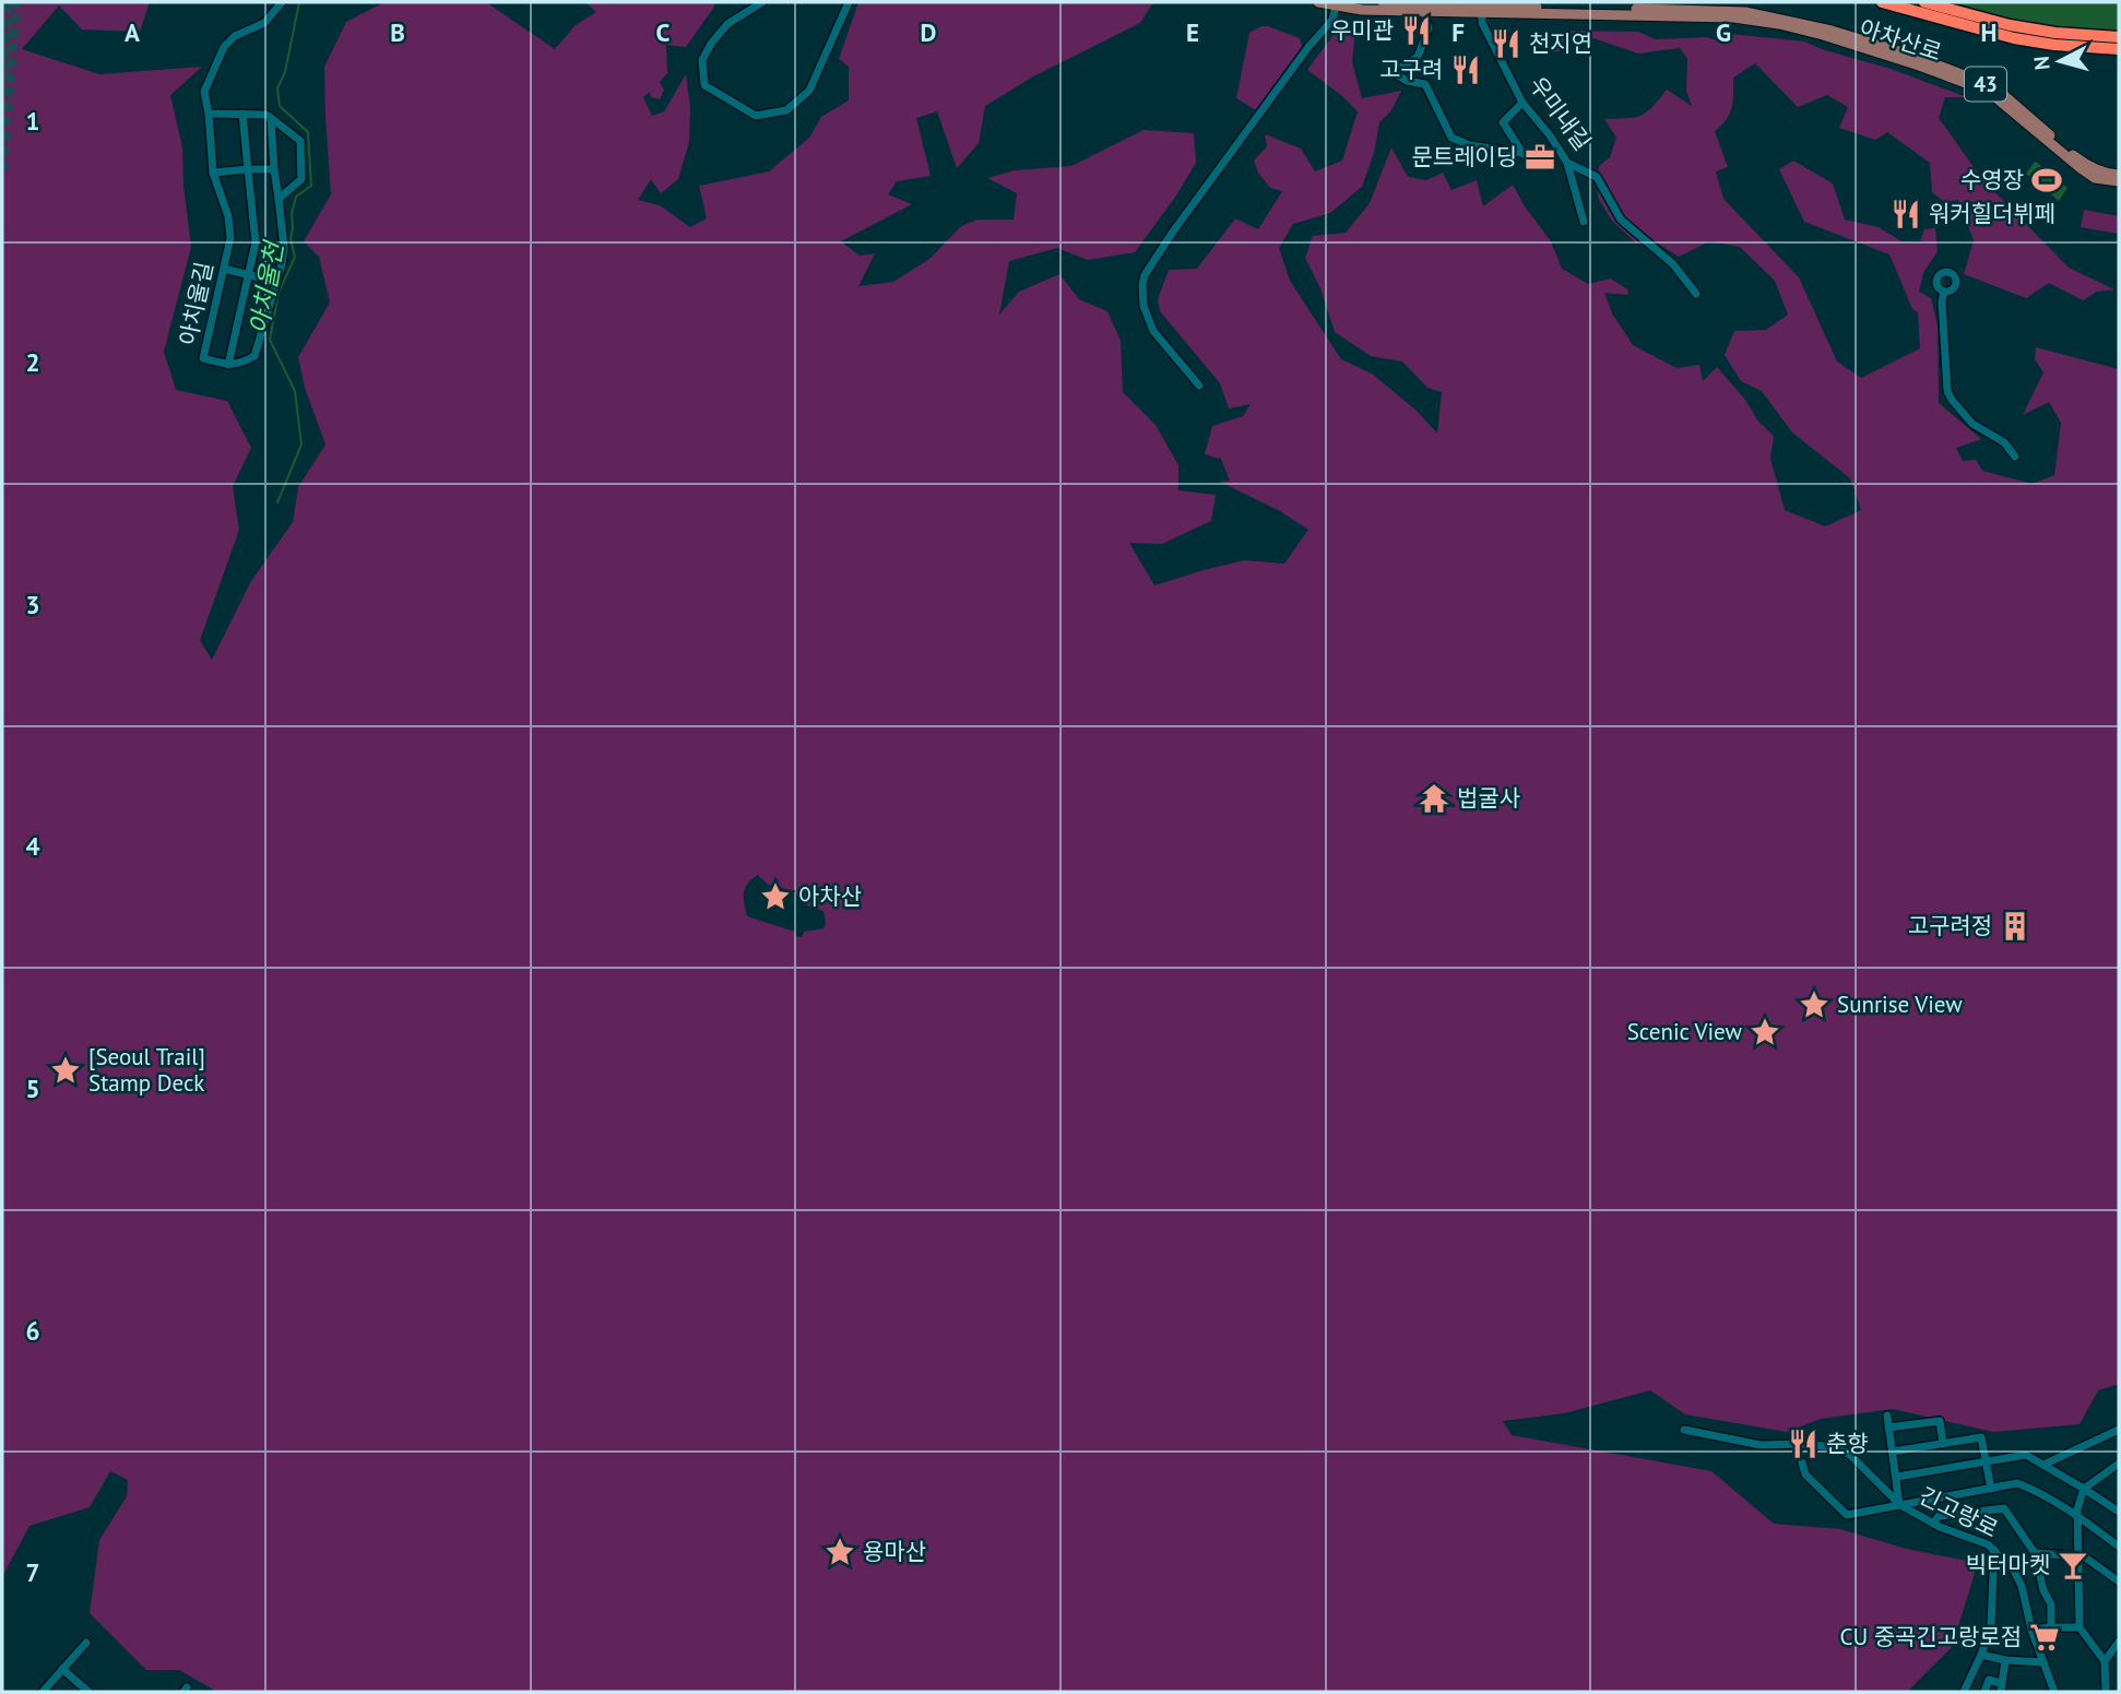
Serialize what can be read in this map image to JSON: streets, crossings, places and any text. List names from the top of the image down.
{
  "streets": {
    "main road": ["아차산로", "43"],
    "street": ["우미내길", "아치울길", "긴고랑로"]
  },
  "crossings": [
    ["아차산로", "우미내길"]
  ],
  "water": ["아치울천"],
  "places": {
    "restaurant": [
      "우미관",
      "천지연",
      "고구려",
      "워커힐더뷔페",
      "춘향"
    ],
    "office": ["문트레이딩"],
    "sports": ["수영장"],
    "temple": ["법굴사"],
    "place": [
      "아차산",
      "Sunrise View",
      "Scenic View",
      "[Seoul Trail] Stamp Deck",
      "용마산"
    ],
    "building": ["고구려정"],
    "bar": ["빅터마켓"],
    "supermarket": ["CU 중곡긴고랑로점"]
  },
  "north": "left",
  "grid": {
    "columns": [
      "A",
      "B",
      "C",
      "D",
      "E",
      "F",
      "G",
      "H"
    ],
    "rows": [
      "1",
      "2",
      "3",
      "4",
      "5",
      "6",
      "7"
    ]
  }
}
